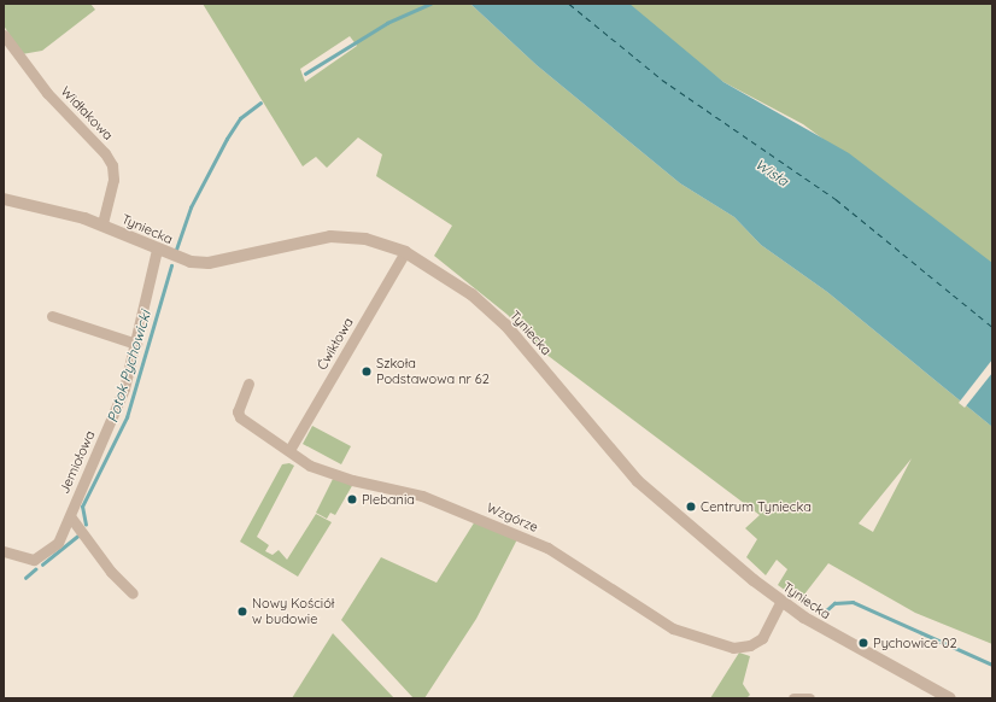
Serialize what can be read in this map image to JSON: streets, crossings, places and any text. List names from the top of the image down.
{
  "streets": {
    "street": [
      "Widłakowa",
      "Tyniecka",
      "Ćwikłowa",
      "Jemiołowa",
      "Wzgórze"
    ]
  },
  "crossings": [
    ["Widłakowa", "Tyniecka"],
    ["Tyniecka", "Ćwikłowa"],
    ["Tyniecka", "Jemiołowa"],
    ["Tyniecka", "Wzgórze"],
    ["Ćwikłowa", "Wzgórze"]
  ],
  "water": ["Wisła", "Potok Pychowicki"],
  "places": [
    "Szkoła Podstawowa nr 62",
    "Plebania",
    "Centrum Tyniecka",
    "Nowy Kościół w budowie",
    "Pychowice 02"
  ]
}
